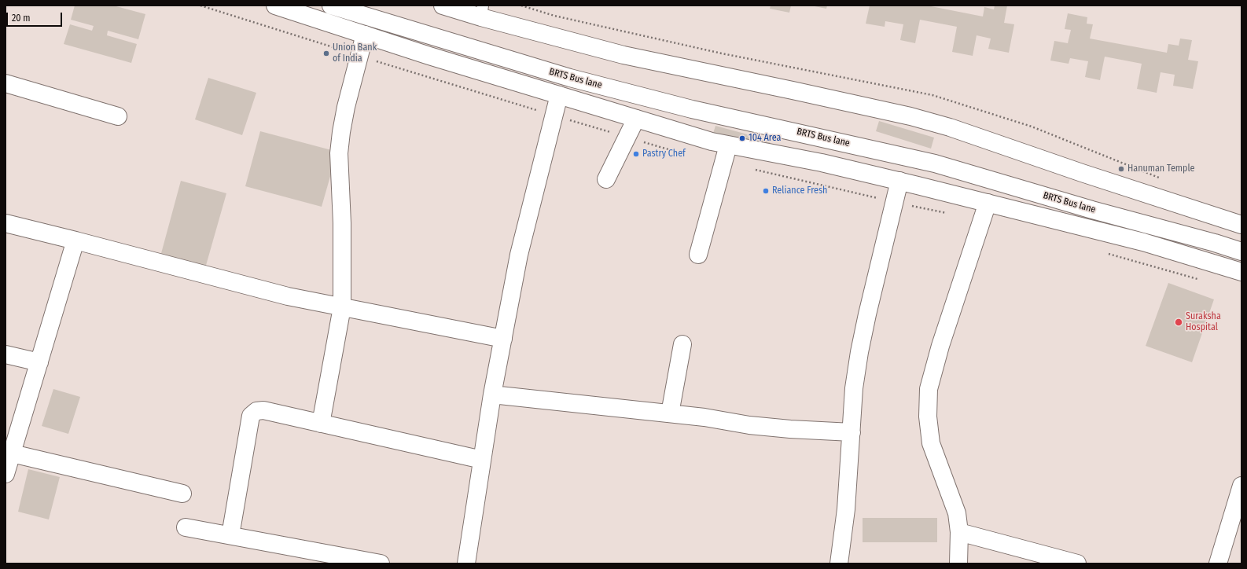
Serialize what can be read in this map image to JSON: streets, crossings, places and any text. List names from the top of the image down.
{
  "streets": {
    "street": ["BRTS Bus lane"]
  },
  "places": [
    "Union Bank of India",
    "104 Area",
    "Pastry Chef",
    "Hanuman Temple",
    "Reliance Fresh",
    "Suraksha Hospital"
  ],
  "scale_bar": "20 m"
}
